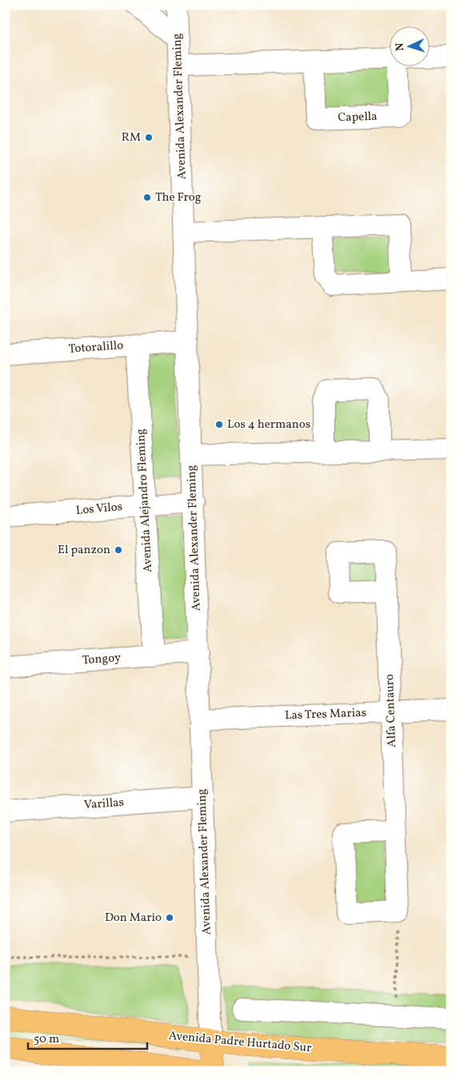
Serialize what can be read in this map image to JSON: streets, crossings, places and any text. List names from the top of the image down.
{
  "streets": {
    "main road": ["Avenida Alexander Fleming", "Avenida Padre Hurtado Sur"],
    "street": [
      "Capella",
      "Totoralillo",
      "Avenida Alejandro Fleming",
      "Los Vilos",
      "Tongoy",
      "Alfa Centauro",
      "Las Tres Marias",
      "Varillas"
    ]
  },
  "crossings": [
    ["Avenida Alexander Fleming", "Totoralillo"],
    ["Avenida Alexander Fleming", "Los Vilos"],
    ["Avenida Alexander Fleming", "Tongoy"],
    ["Avenida Alexander Fleming", "Las Tres Marias"],
    ["Avenida Alexander Fleming", "Varillas"],
    ["Avenida Alexander Fleming", "Avenida Padre Hurtado Sur"],
    ["Totoralillo", "Avenida Alejandro Fleming"],
    ["Avenida Alejandro Fleming", "Los Vilos"],
    ["Avenida Alejandro Fleming", "Tongoy"],
    ["Alfa Centauro", "Las Tres Marias"]
  ],
  "places": [
    "RM",
    "The Frog",
    "Los 4 hermanos",
    "El panzon",
    "Don Mario"
  ],
  "scale_bar": "50 m",
  "north": "left"
}
